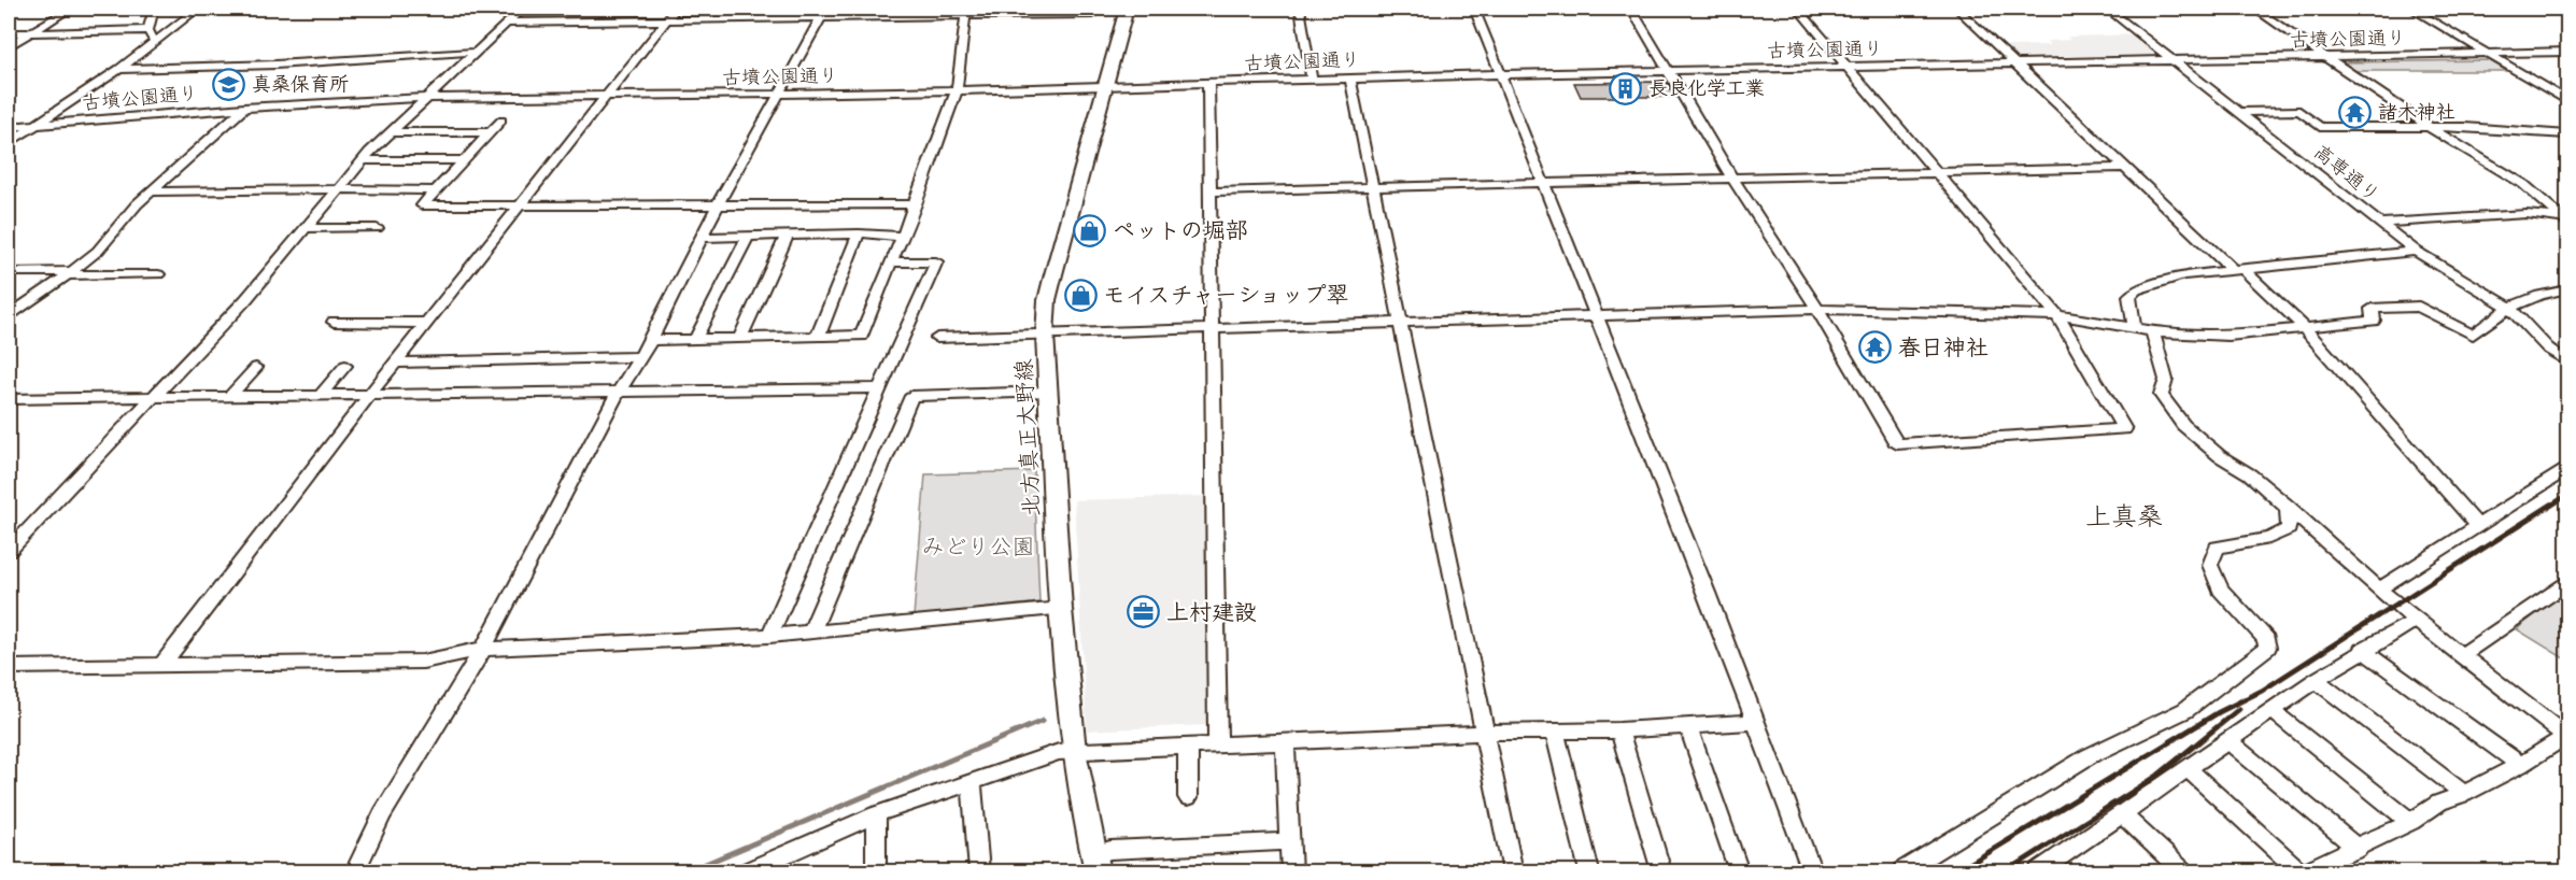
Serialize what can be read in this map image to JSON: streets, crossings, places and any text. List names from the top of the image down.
{
  "streets": {
    "main road": ["北方真正大野線"],
    "street": ["古墳公園通り", "高専通り"]
  },
  "crossings": [
    ["古墳公園通り", "高専通り"],
    ["古墳公園通り", "北方真正大野線"]
  ],
  "districts": ["上真桑"],
  "parks": ["みどり公園"],
  "places": {
    "school or university": ["真桑保育所"],
    "building": ["長良化学工業"],
    "temple": ["諸木神社", "春日神社"],
    "shop": ["ペットの堀部", "モイスチャーショップ翠"],
    "office": ["上村建設"]
  }
}
